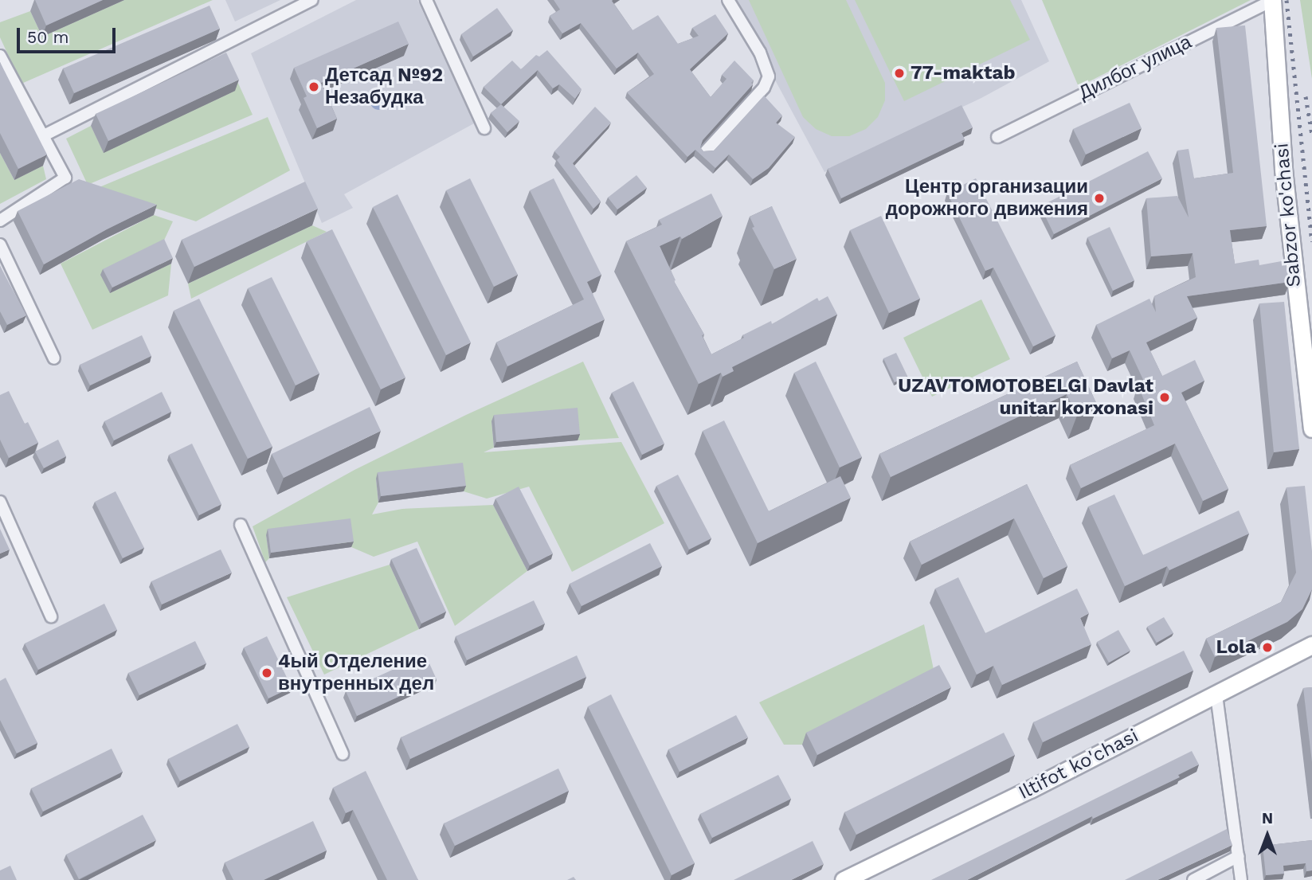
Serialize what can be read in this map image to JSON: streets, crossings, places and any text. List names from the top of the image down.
{
  "streets": {
    "street": ["Дилбог улица", "Sabzor ko'chasi", "Iltifot ko'chasi"]
  },
  "crossings": [
    ["Дилбог улица", "Sabzor ko'chasi"]
  ],
  "places": [
    "77-maktab",
    "Детсад №92 Незабудка",
    "Центр организации дорожного движения",
    "UZAVTOMOTOBELGI Davlat unitar korxonasi",
    "Lola",
    "4ый Отделение внутренных дел"
  ],
  "scale_bar": "50 m",
  "north": "top"
}
